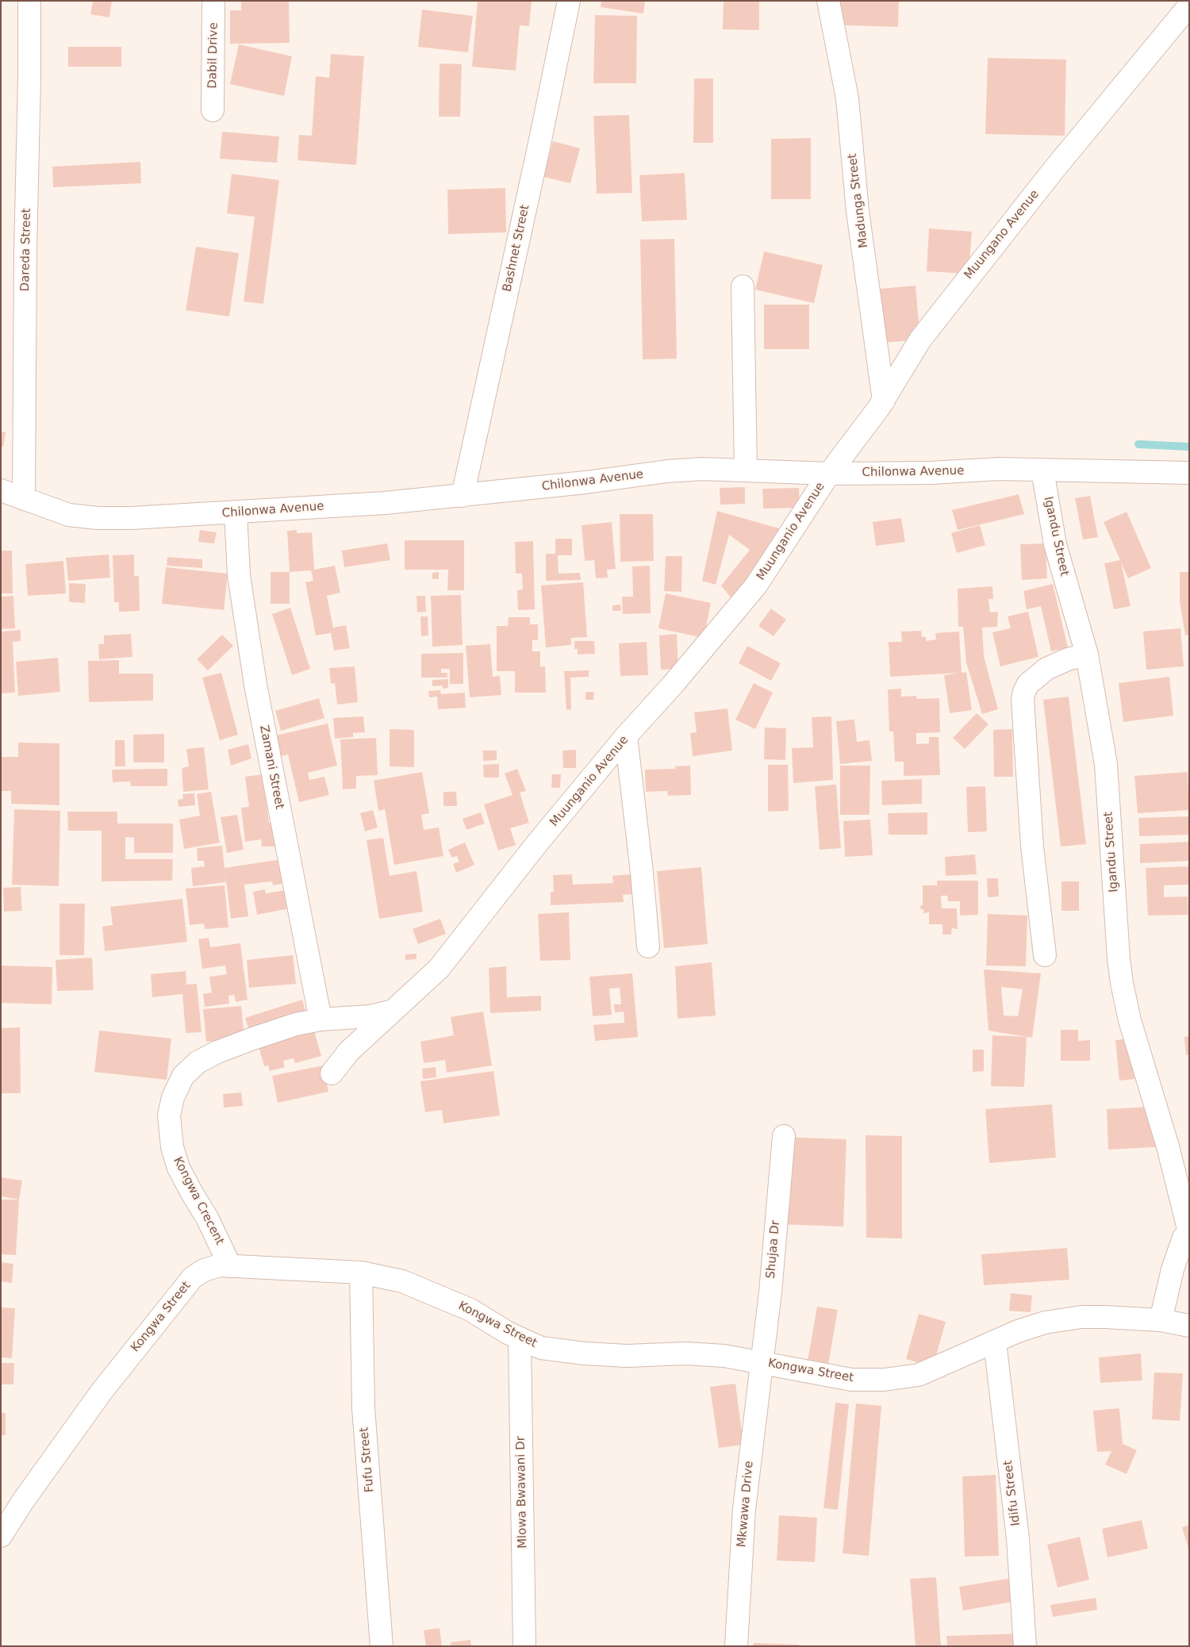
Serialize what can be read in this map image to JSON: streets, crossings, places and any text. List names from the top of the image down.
{
  "streets": {
    "street": [
      "Dabil Drive",
      "Madunga Street",
      "Muungano Avenue",
      "Bashnet Street",
      "Dareda Street",
      "Chilonwa Avenue",
      "Muunganio Avenue",
      "Igandu Street",
      "Zamani Street",
      "Kongwa Crecent",
      "Shujaa Dr",
      "Kongwa Street",
      "Fufu Street",
      "Mlowa Bwawani Dr",
      "Idifu Street",
      "Mkwawa Drive"
    ]
  },
  "crossings": [
    ["Madunga Street", "Muungano Avenue"],
    ["Muungano Avenue", "Chilonwa Avenue"],
    ["Muungano Avenue", "Muunganio Avenue"],
    ["Bashnet Street", "Chilonwa Avenue"],
    ["Dareda Street", "Chilonwa Avenue"],
    ["Chilonwa Avenue", "Muunganio Avenue"],
    ["Chilonwa Avenue", "Igandu Street"],
    ["Chilonwa Avenue", "Zamani Street"],
    ["Muunganio Avenue", "Kongwa Crecent"],
    ["Zamani Street", "Kongwa Crecent"],
    ["Kongwa Crecent", "Kongwa Street"],
    ["Shujaa Dr", "Kongwa Street"],
    ["Shujaa Dr", "Mkwawa Drive"],
    ["Kongwa Street", "Fufu Street"],
    ["Kongwa Street", "Mlowa Bwawani Dr"],
    ["Kongwa Street", "Idifu Street"],
    ["Kongwa Street", "Mkwawa Drive"]
  ]
}
